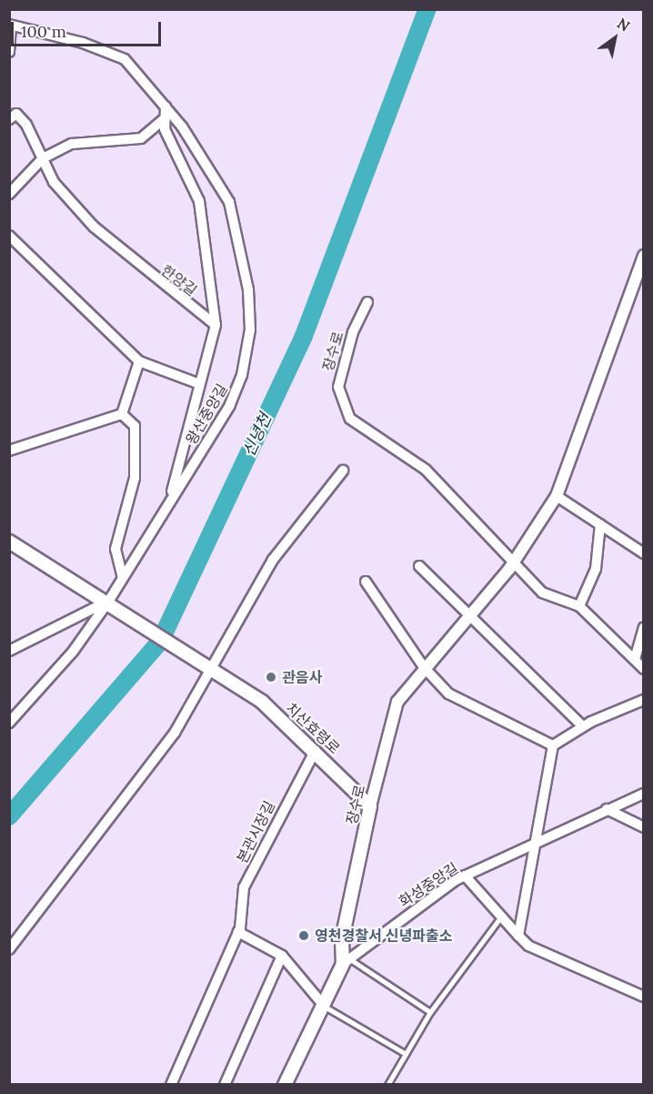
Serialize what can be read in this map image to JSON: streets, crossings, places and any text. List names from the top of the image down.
{
  "streets": {
    "main road": ["장수로", "치산효령로"],
    "street": [
      "한양길",
      "왕산중앙길",
      "본관시장길",
      "화성중앙길"
    ]
  },
  "crossings": [
    ["장수로", "치산효령로"],
    ["장수로", "화성중앙길"],
    ["왕산중앙길", "치산효령로"],
    ["치산효령로", "본관시장길"]
  ],
  "water": ["신녕천"],
  "places": ["관음사", "영천경찰서 신녕파출소"],
  "scale_bar": "100 m",
  "north": "top right"
}
